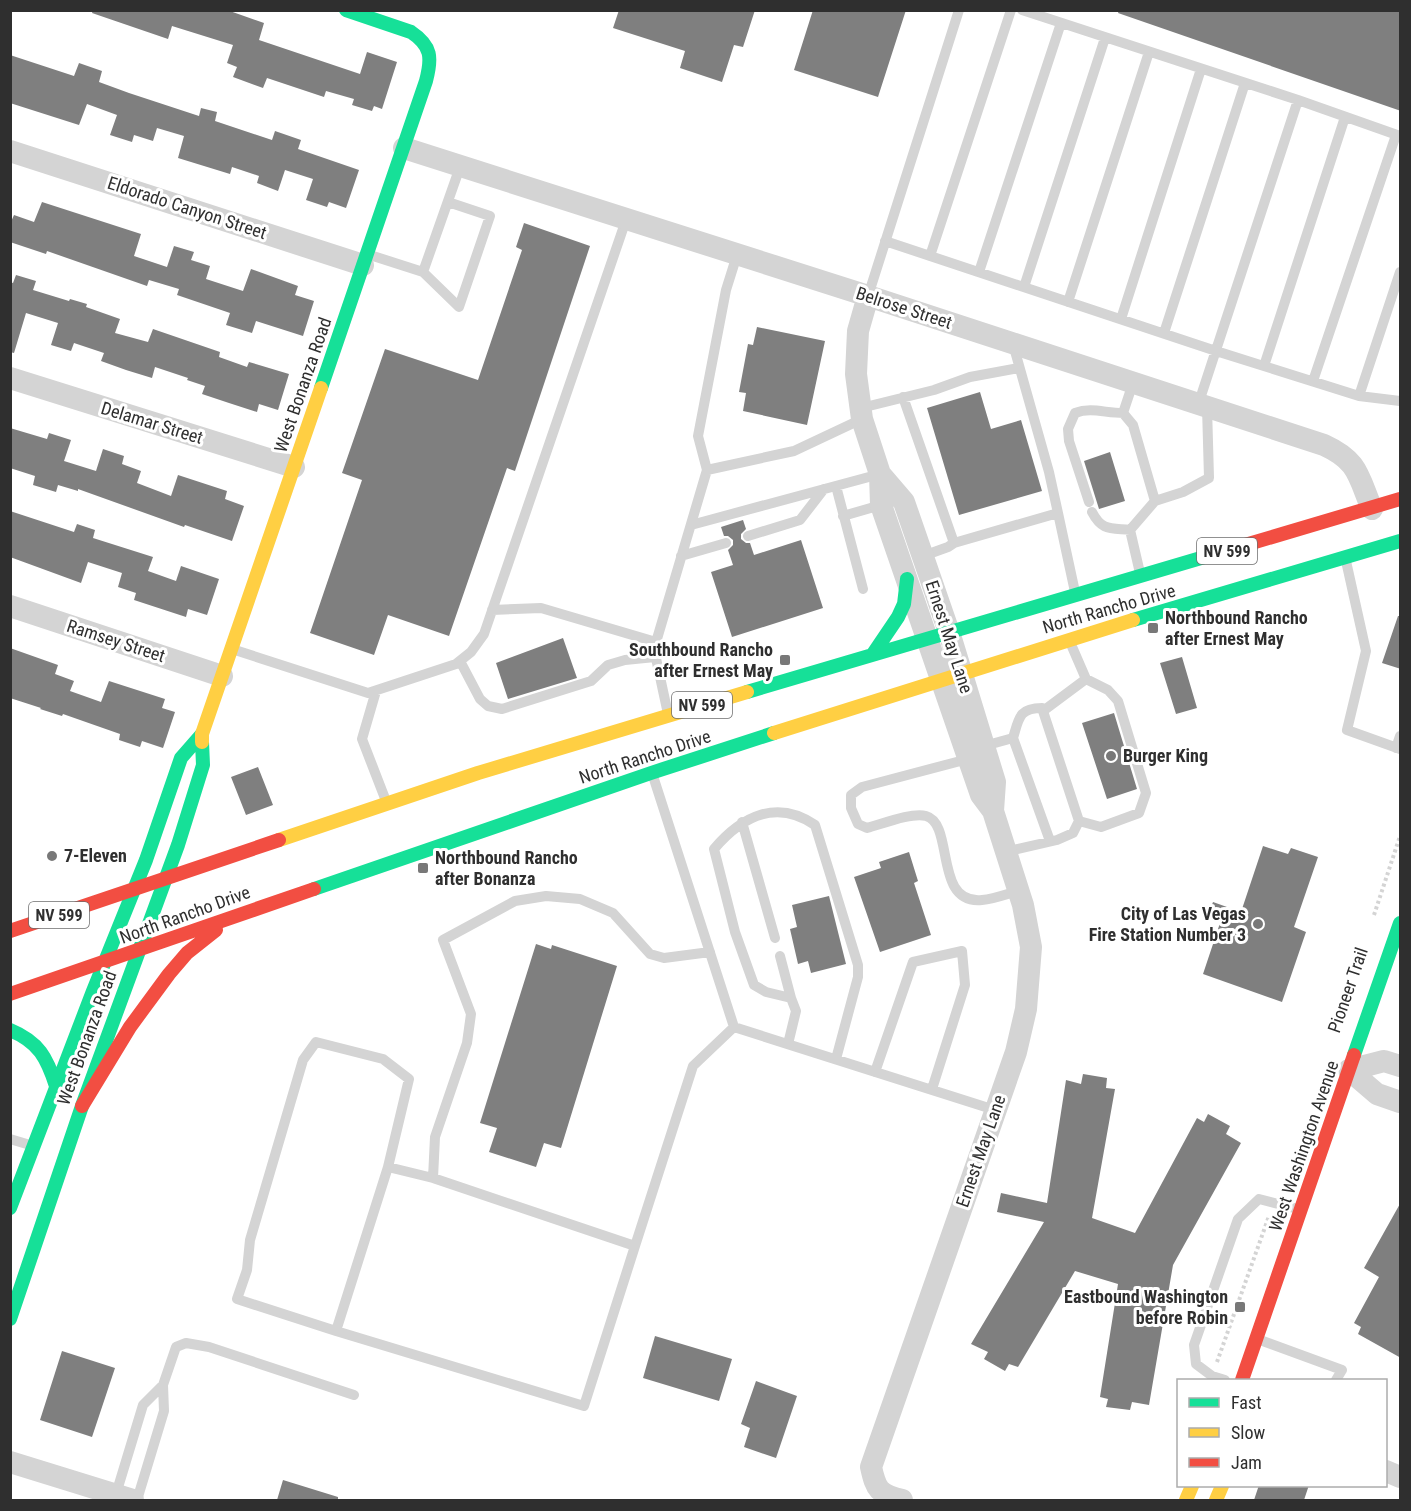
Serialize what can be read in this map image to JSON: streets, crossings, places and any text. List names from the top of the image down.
{
  "streets": {
    "main road": [
      "West Bonanza Road",
      "NV 599",
      "North Rancho Drive",
      "West Washington Avenue"
    ],
    "street": [
      "Eldorado Canyon Street",
      "Belrose Street",
      "Delamar Street",
      "Ernest May Lane",
      "Ramsey Street"
    ]
  },
  "crossings": [
    ["Eldorado Canyon Street", "West Bonanza Road"],
    ["Belrose Street", "West Bonanza Road"],
    ["Belrose Street", "North Rancho Drive"],
    ["Belrose Street", "Ernest May Lane"],
    ["West Bonanza Road", "Delamar Street"],
    ["West Bonanza Road", "North Rancho Drive"],
    ["West Bonanza Road", "Ramsey Street"],
    ["North Rancho Drive", "Ernest May Lane"]
  ],
  "places": {
    "transit": [
      "Northbound Rancho after Ernest May",
      "Southbound Rancho after Ernest May",
      "Northbound Rancho after Bonanza",
      "Eastbound Washington before Robin"
    ],
    "other": ["Burger King", "7-Eleven", "City of Las Vegas Fire Station Number 3"]
  },
  "legend": ["Fast", "Slow", "Jam"]
}
